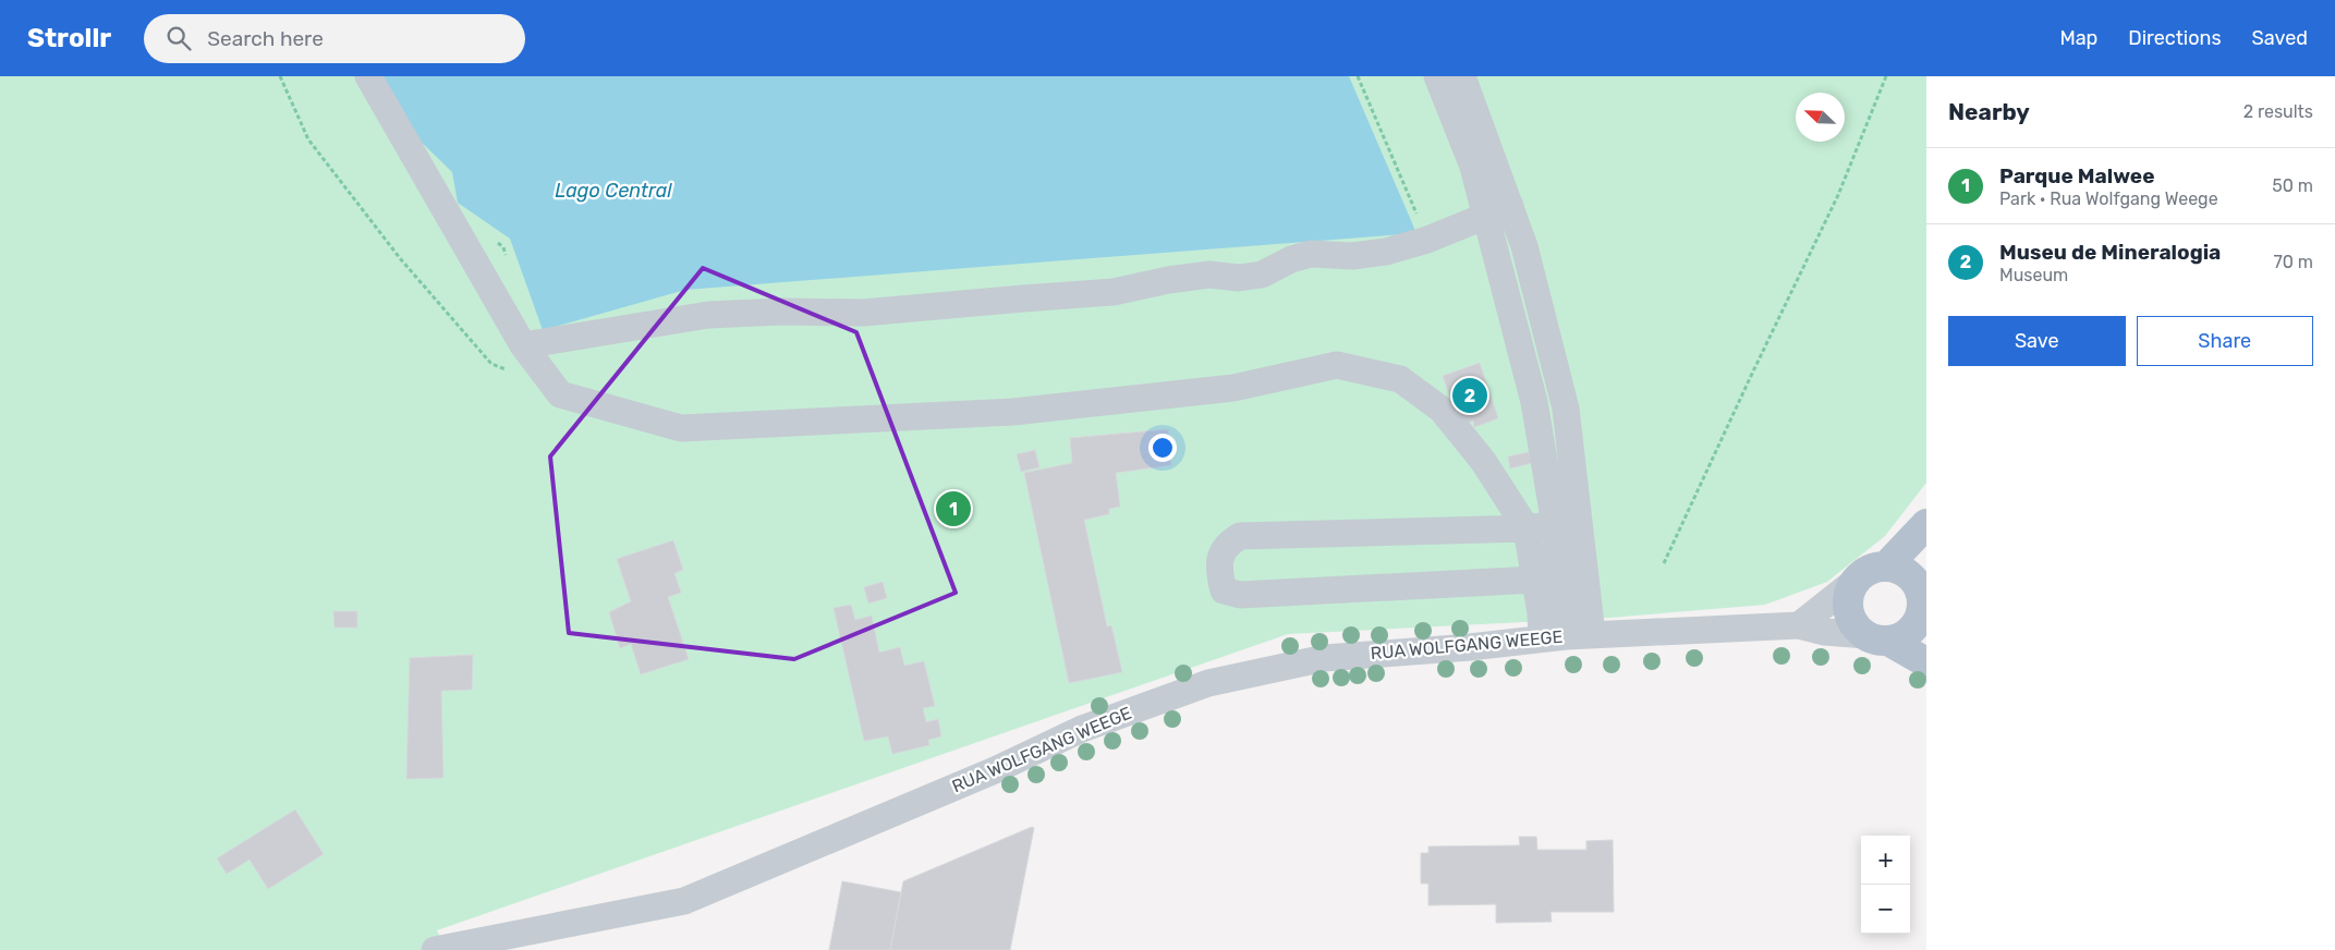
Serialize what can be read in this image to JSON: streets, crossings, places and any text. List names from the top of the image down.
{
  "streets": {
    "street": ["RUA WOLFGANG WEEGE"]
  },
  "water": ["Lago Central"],
  "north": "top left",
  "page": {
    "header": "Strollr",
    "search": "Search here",
    "nav": ["Map", "Directions", "Saved"],
    "heading": ["Nearby", "2 results"],
    "list": [
      {
        "mark": "1",
        "name": "Parque Malwee",
        "note": "Park · Rua Wolfgang Weege",
        "value": "50 m"
      },
      {
        "mark": "2",
        "name": "Museu de Mineralogia",
        "note": "Museum",
        "value": "70 m"
      }
    ],
    "buttons": ["Save", "Share"],
    "pins": ["2", "1"],
    "map_buttons": ["+", "−"]
  }
}
